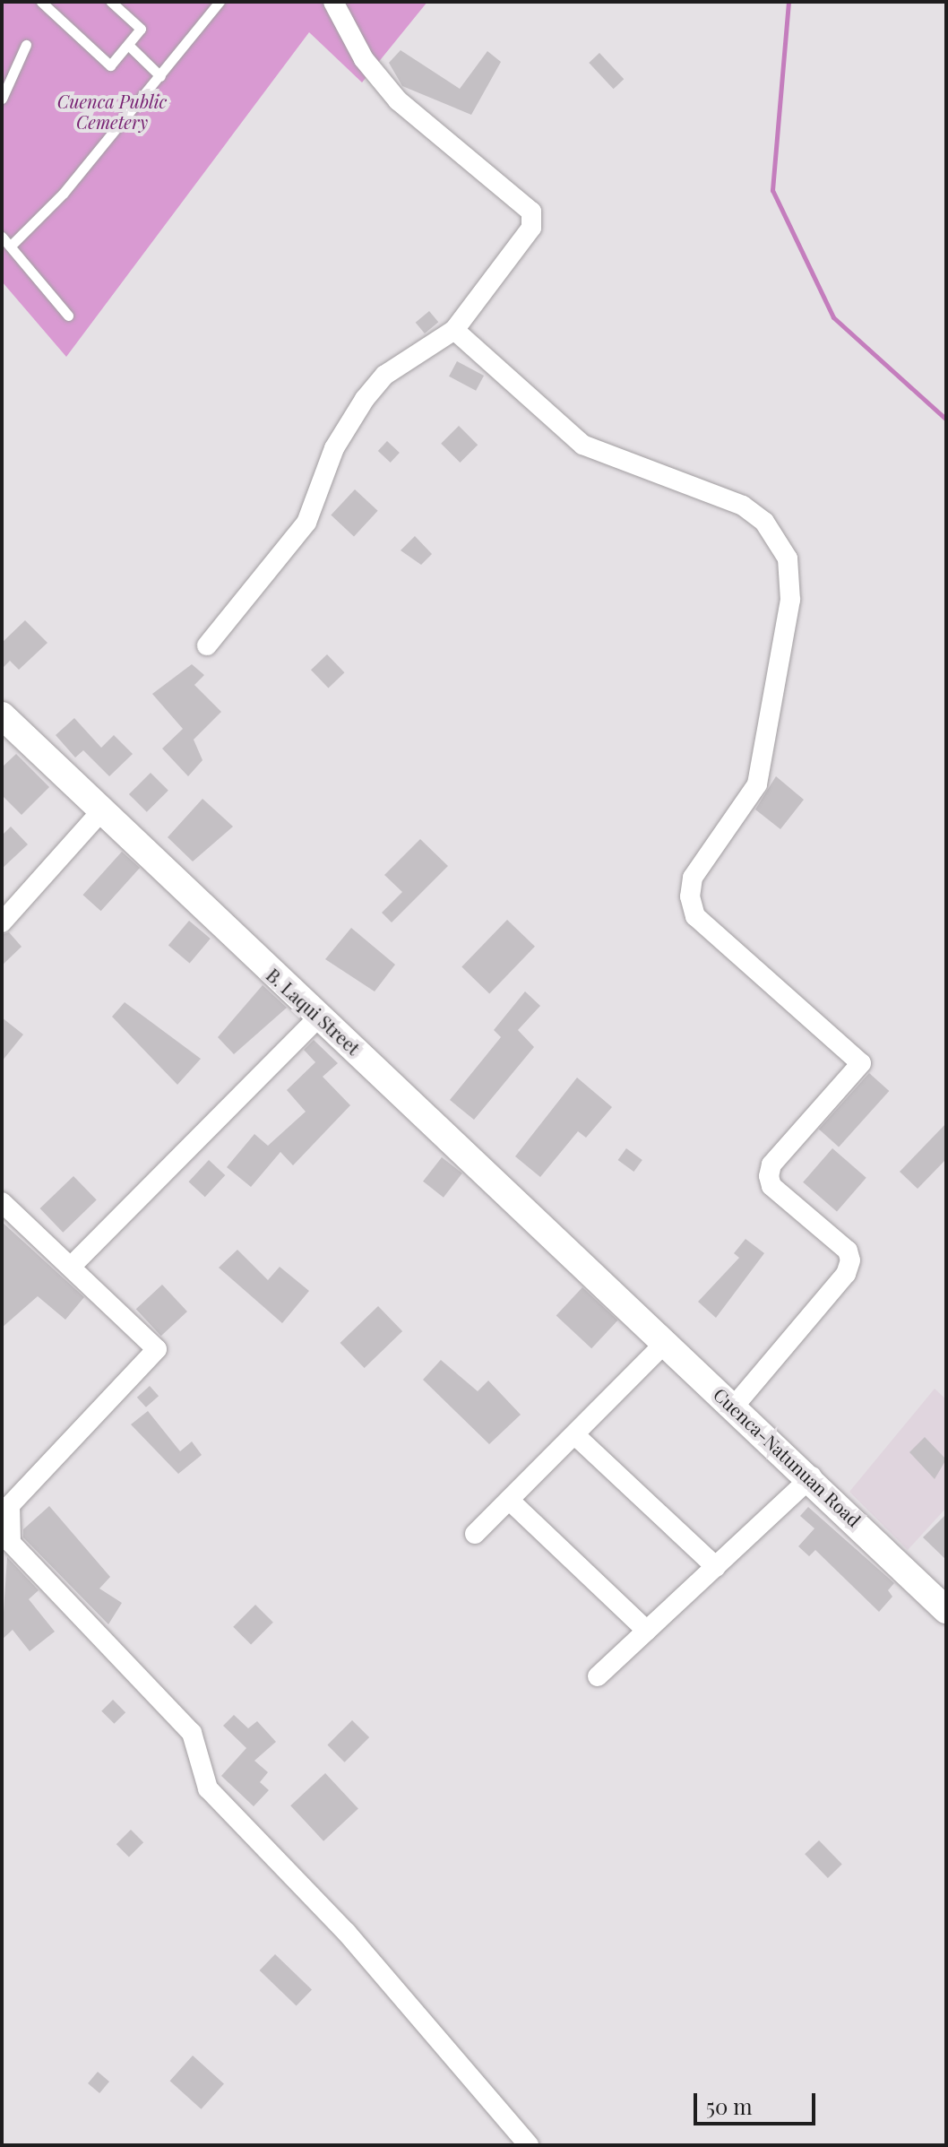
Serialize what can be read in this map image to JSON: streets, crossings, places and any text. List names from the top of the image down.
{
  "streets": {
    "main road": ["B. Laqui Street", "Cuenca-Natunuan Road"]
  },
  "crossings": [
    ["B. Laqui Street", "Cuenca-Natunuan Road"]
  ],
  "parks": ["Cuenca Public Cemetery"],
  "scale_bar": "50 m"
}
